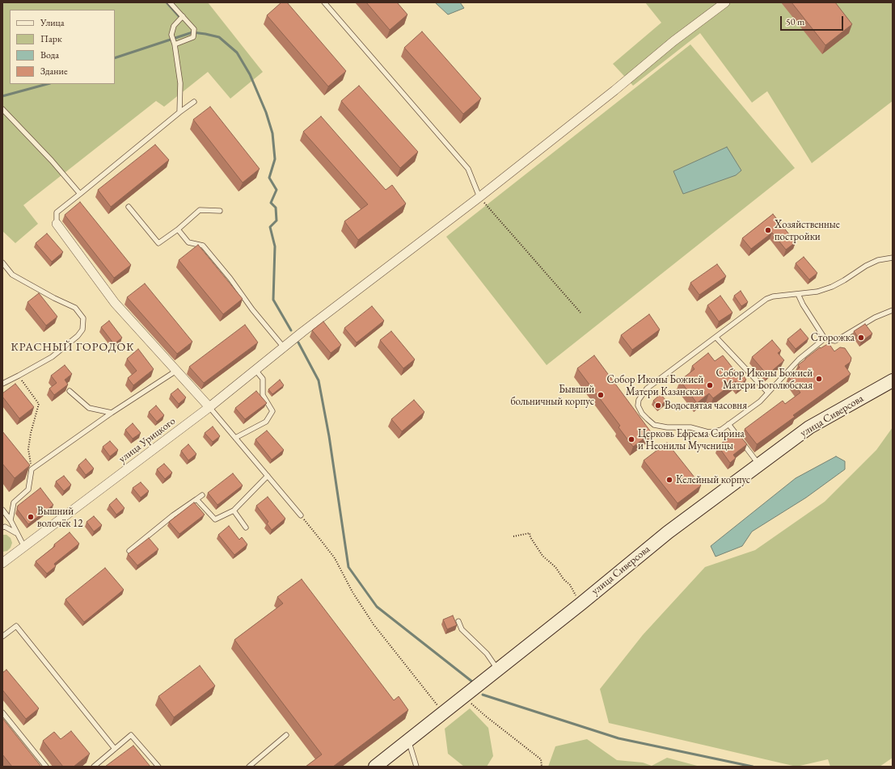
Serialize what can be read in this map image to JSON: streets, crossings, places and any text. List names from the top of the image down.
{
  "streets": {
    "street": ["улица Сиверсова", "улица Урицкого"]
  },
  "districts": ["КРАСНЫЙ ГОРОДОК"],
  "places": [
    "Хозяйственные постройки",
    "Сторожка",
    "Собор Иконы Божией Матери Боголюбская",
    "Собор Иконы Божией Матери Казанская",
    "Бывший больничный корпус",
    "Водосвятая часовня",
    "Церковь Ефрема Сирина и Неонилы Мученицы",
    "Келейный корпус",
    "Вышний волочёк 12"
  ],
  "legend": [
    "Улица",
    "Парк",
    "Вода",
    "Здание"
  ],
  "scale_bar": "50 m"
}
